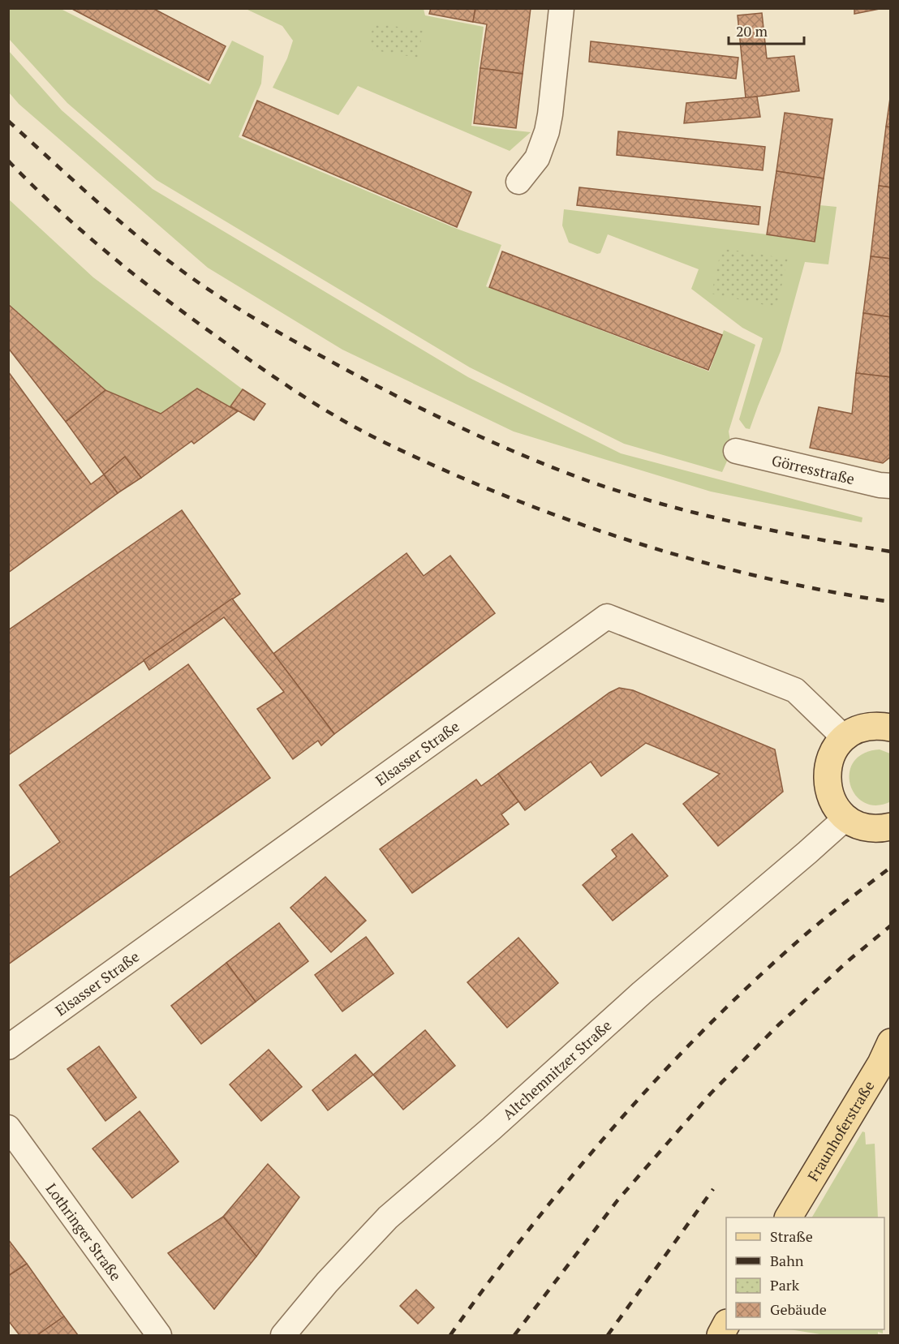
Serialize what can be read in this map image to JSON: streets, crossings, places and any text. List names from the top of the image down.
{
  "streets": {
    "main road": ["Fraunhoferstraße"],
    "street": [
      "Görresstraße",
      "Elsasser Straße",
      "Altchemnitzer Straße",
      "Lothringer Straße"
    ]
  },
  "legend": [
    "Straße",
    "Bahn",
    "Park",
    "Gebäude"
  ],
  "scale_bar": "20 m"
}
